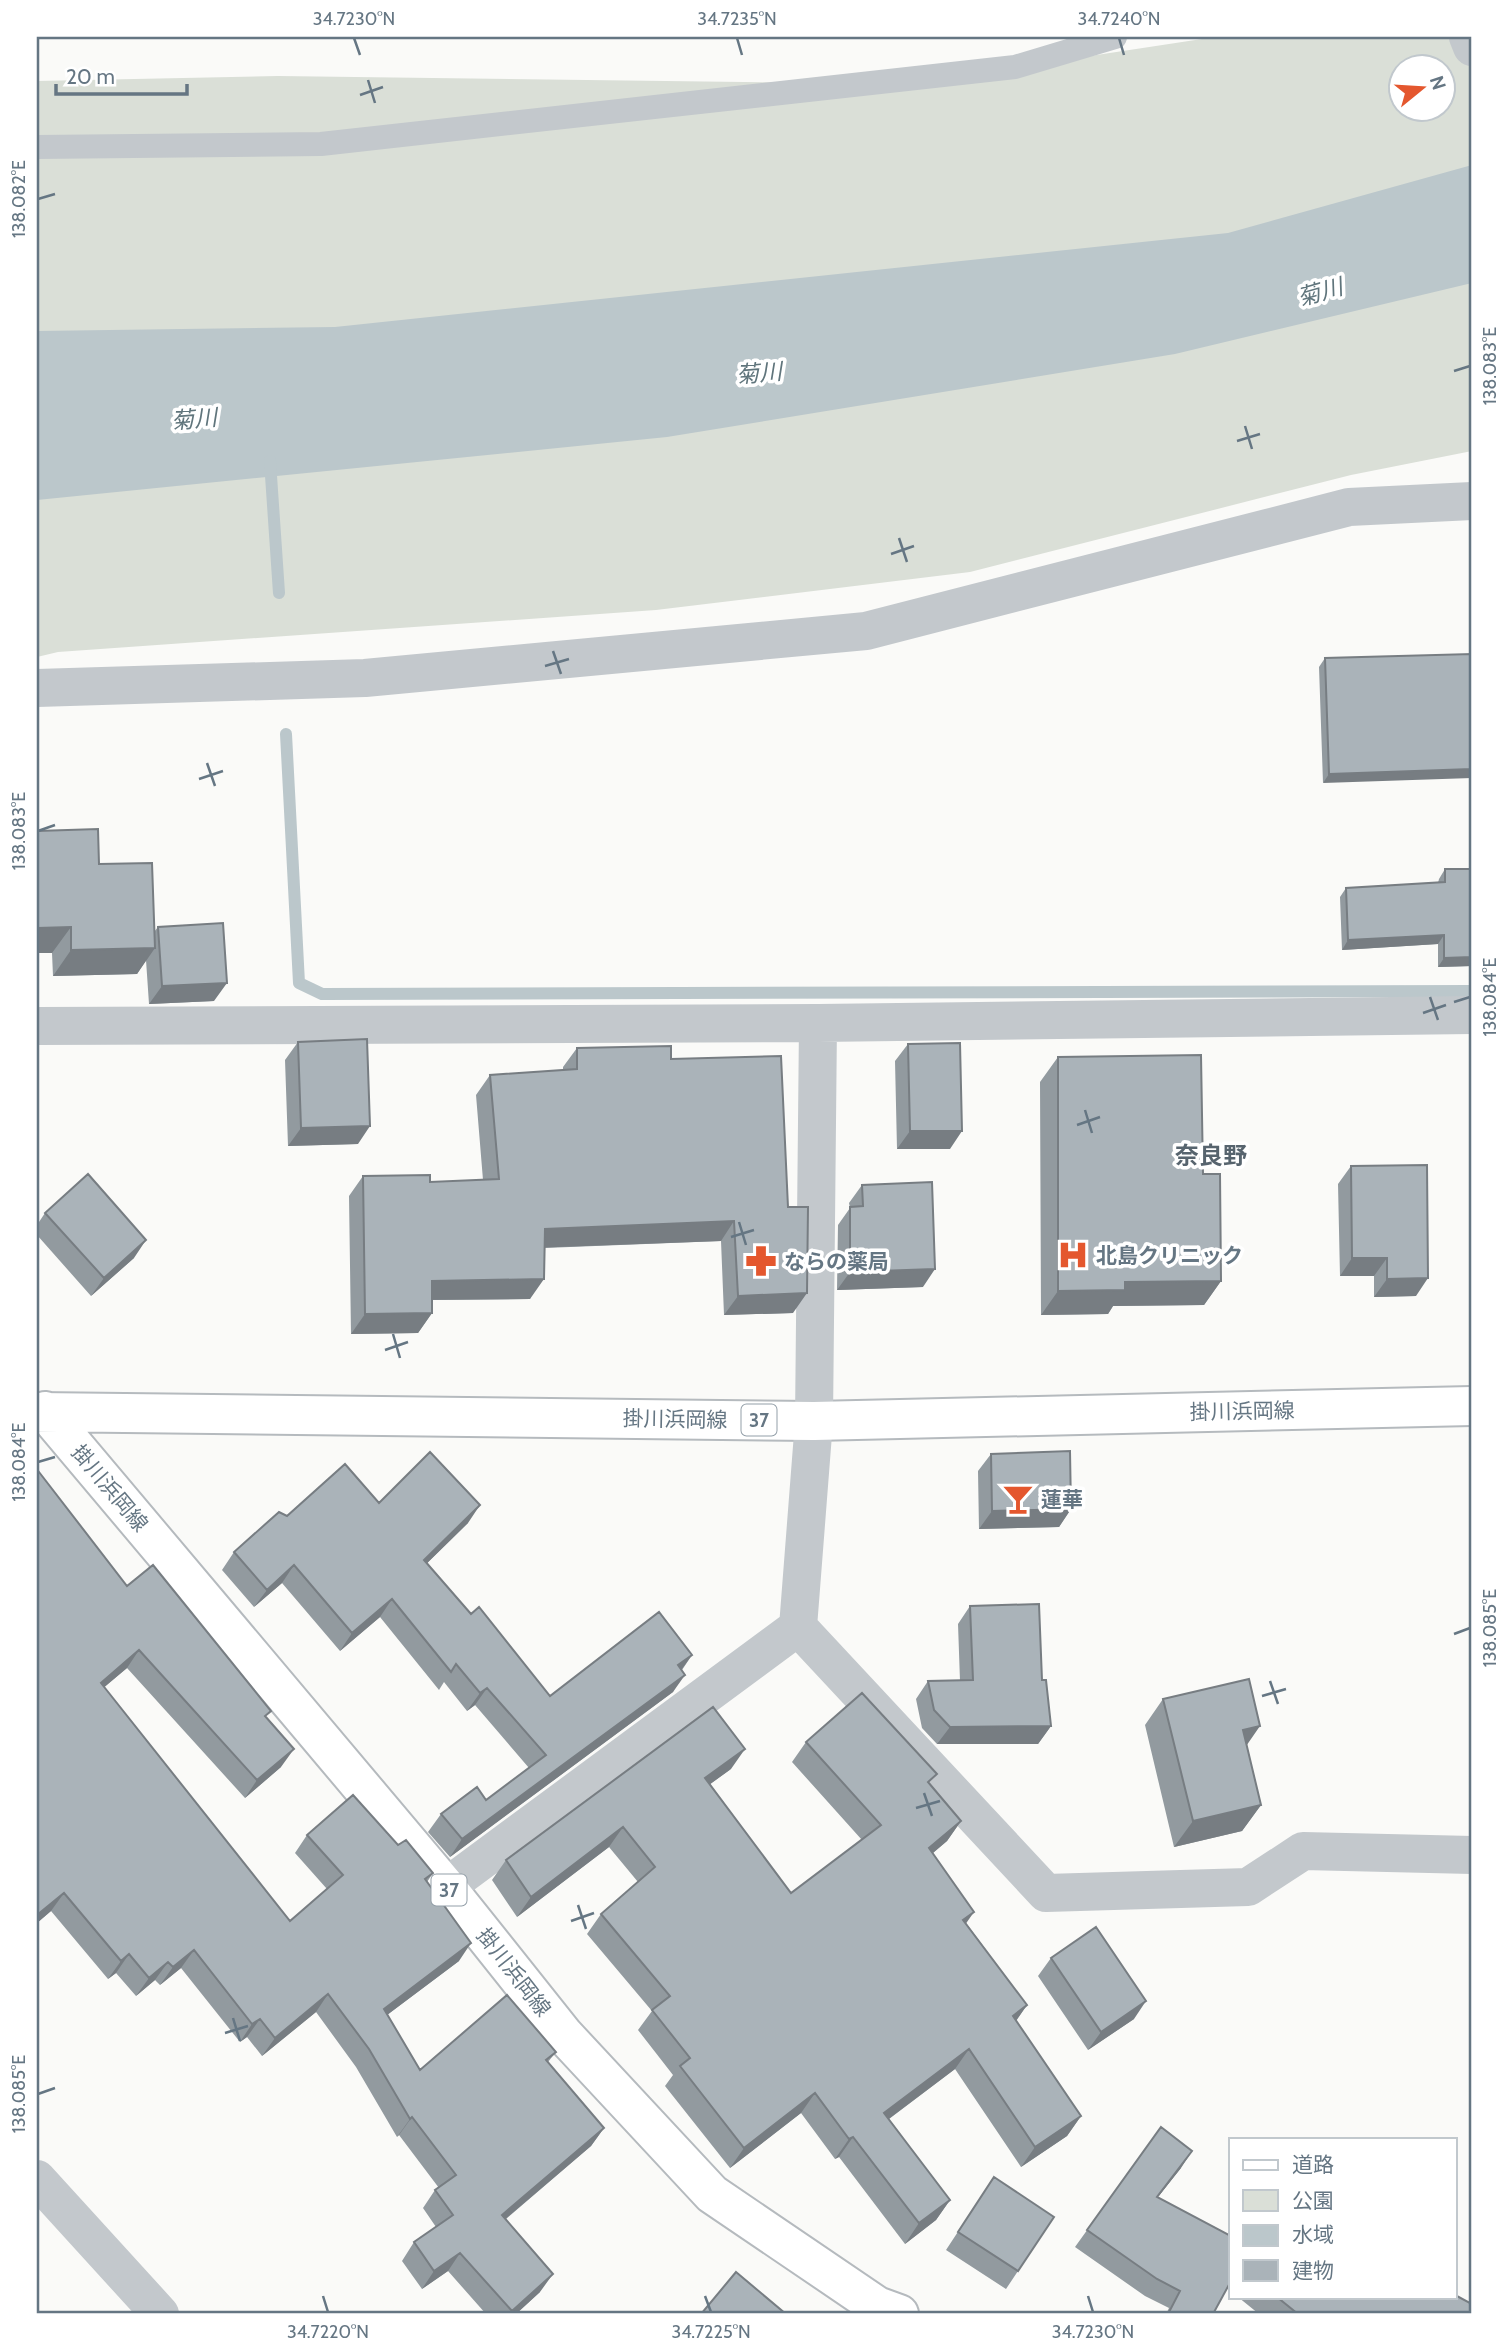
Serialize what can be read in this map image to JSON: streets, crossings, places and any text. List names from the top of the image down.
{
  "streets": {
    "main road": ["掛川浜岡線", "37"]
  },
  "districts": ["奈良野"],
  "water": ["菊川"],
  "places": {
    "hospital": ["北島クリニック"],
    "pharmacy": ["ならの薬局"],
    "bar": ["蓮華"]
  },
  "legend": [
    "道路",
    "公園",
    "水域",
    "建物"
  ],
  "scale_bar": "20 m",
  "north": "right",
  "coordinates": [
    "34.7230°N",
    "34.7235°N",
    "34.7240°N",
    "138.082°E",
    "138.083°E",
    "138.084°E",
    "138.085°E",
    "34.7220°N",
    "34.7225°N"
  ]
}
